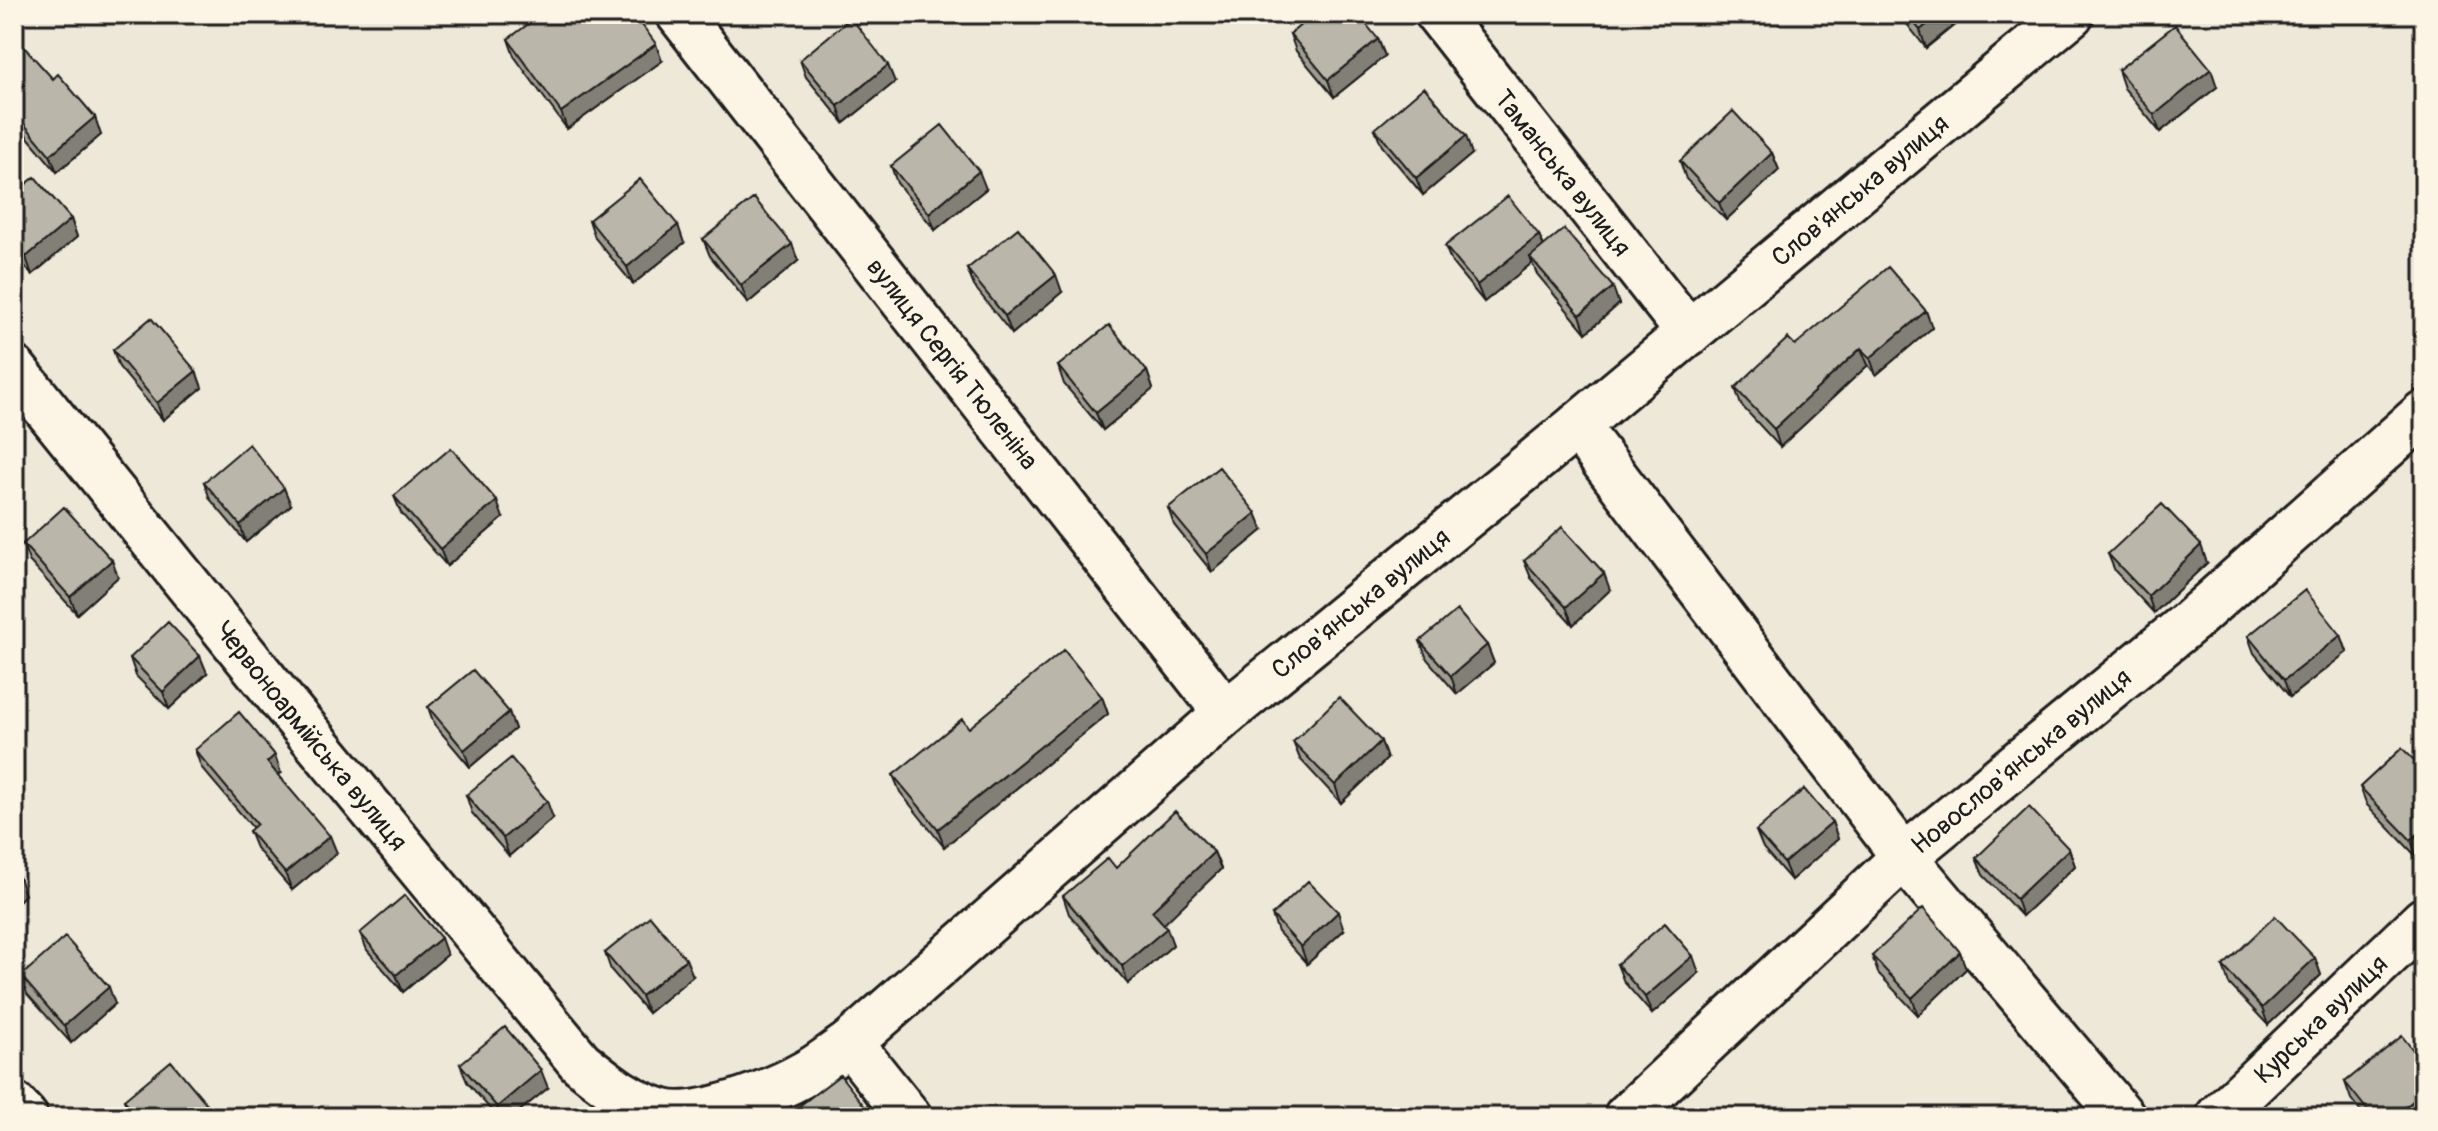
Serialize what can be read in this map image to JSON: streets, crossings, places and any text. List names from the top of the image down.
{
  "streets": {
    "street": [
      "Таманська вулиця",
      "Слов'янська вулиця",
      "вулиця Сергія Тюленіна",
      "Червоноармійська вулиця",
      "Новослов'янська вулиця",
      "Курська вулиця"
    ]
  },
  "crossings": [
    ["Таманська вулиця", "Слов'янська вулиця"],
    ["Слов'янська вулиця", "вулиця Сергія Тюленіна"],
    ["Слов'янська вулиця", "Червоноармійська вулиця"]
  ]
}
